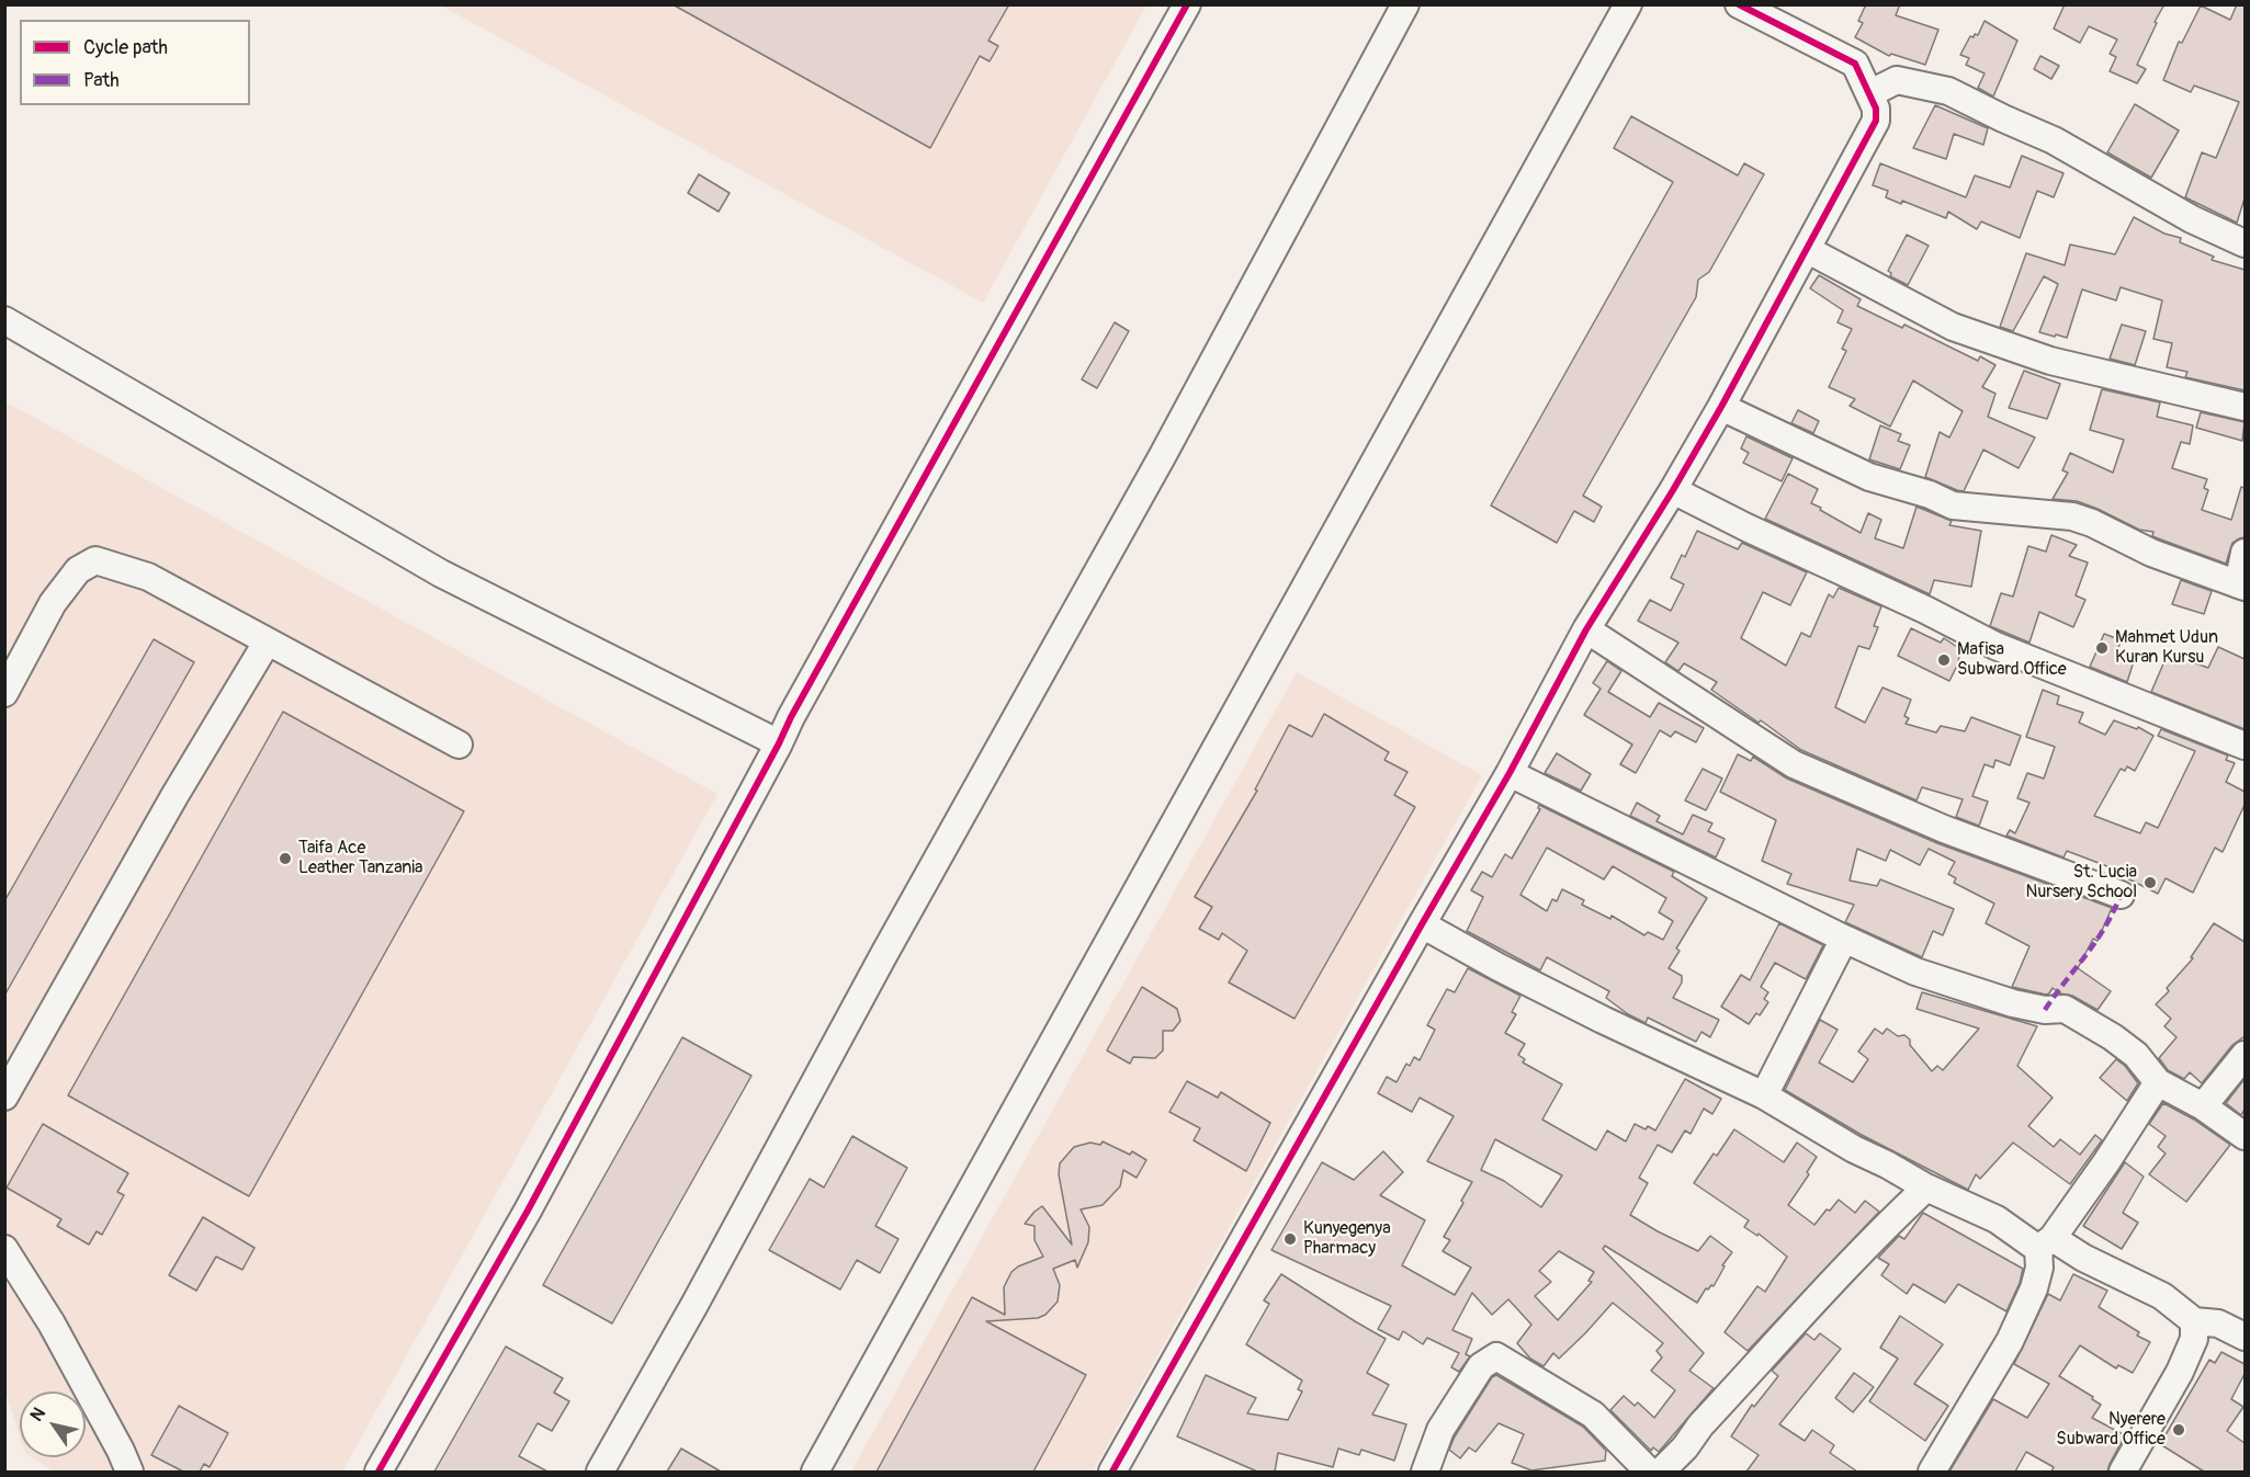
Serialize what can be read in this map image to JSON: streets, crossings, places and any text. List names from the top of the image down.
{
  "places": [
    "Mahmet Udun Kuran Kursu",
    "Mafisa Subward Office",
    "Taifa Ace Leather Tanzania",
    "St. Lucia Nursery School",
    "Kunyegenya Pharmacy",
    "Nyerere Subward Office"
  ],
  "legend": ["Cycle path", "Path"],
  "north": "top left"
}
